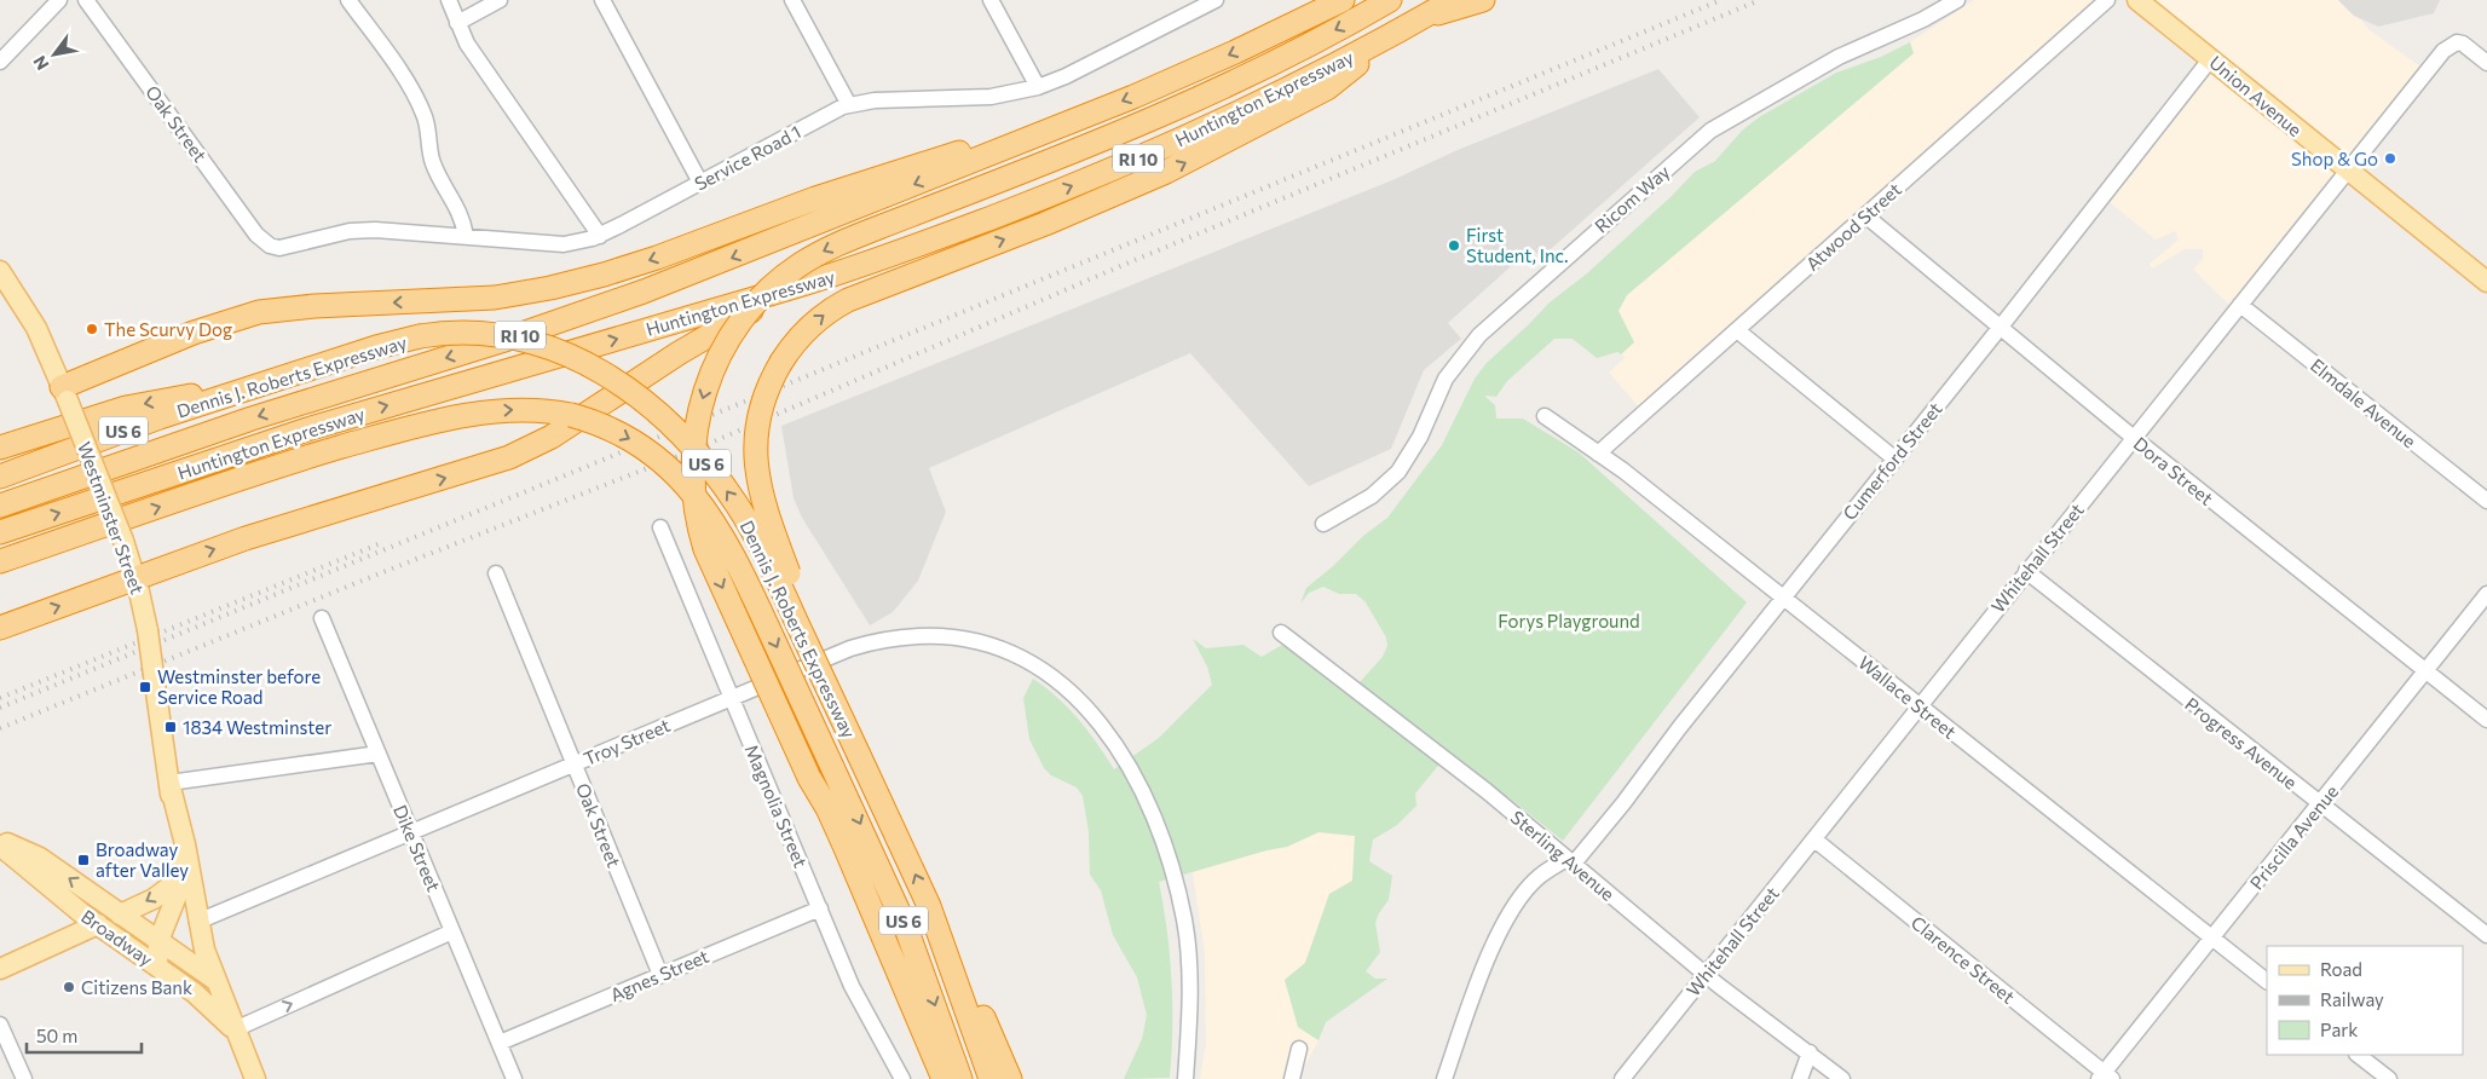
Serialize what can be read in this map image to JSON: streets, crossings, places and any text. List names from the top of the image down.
{
  "streets": {
    "highway": [
      "Huntington Expressway",
      "RI 10",
      "Dennis J. Roberts Expressway",
      "US 6"
    ],
    "main road": ["Union Avenue", "Westminster Street", "Broadway"],
    "street": [
      "Oak Street",
      "Service Road 1",
      "Ricom Way",
      "Atwood Street",
      "Elmdale Avenue",
      "Cumerford Street",
      "Dora Street",
      "Whitehall Street",
      "Wallace Street",
      "Troy Street",
      "Progress Avenue",
      "Magnolia Street",
      "Priscilla Avenue",
      "Dike Street",
      "Sterling Avenue",
      "Clarence Street",
      "Agnes Street"
    ]
  },
  "crossings": [
    ["Union Avenue", "Cumerford Street"],
    ["Union Avenue", "Whitehall Street"],
    ["Oak Street", "Service Road 1"],
    ["Oak Street", "Troy Street"],
    ["Oak Street", "Agnes Street"],
    ["Atwood Street", "Dora Street"],
    ["Atwood Street", "Wallace Street"],
    ["Elmdale Avenue", "Whitehall Street"],
    ["Cumerford Street", "Dora Street"],
    ["Cumerford Street", "Wallace Street"],
    ["Cumerford Street", "Sterling Avenue"],
    ["Dora Street", "Whitehall Street"],
    ["Dora Street", "Priscilla Avenue"],
    ["Westminster Street", "Troy Street"],
    ["Westminster Street", "Broadway"],
    ["Whitehall Street", "Wallace Street"],
    ["Whitehall Street", "Progress Avenue"],
    ["Whitehall Street", "Sterling Avenue"],
    ["Whitehall Street", "Clarence Street"],
    ["Wallace Street", "Priscilla Avenue"],
    ["Troy Street", "Magnolia Street"],
    ["Troy Street", "Dike Street"],
    ["Progress Avenue", "Priscilla Avenue"],
    ["Magnolia Street", "Agnes Street"],
    ["Priscilla Avenue", "Clarence Street"],
    ["Dike Street", "Agnes Street"]
  ],
  "parks": ["Forys Playground"],
  "places": {
    "other": [
      "Shop & Go",
      "First Student, Inc.",
      "The Scurvy Dog",
      "Citizens Bank"
    ],
    "transit": ["Westminster before Service Road", "1834 Westminster", "Broadway after Valley"]
  },
  "legend": ["Road", "Railway", "Park"],
  "scale_bar": "50 m",
  "north": "bottom left"
}
